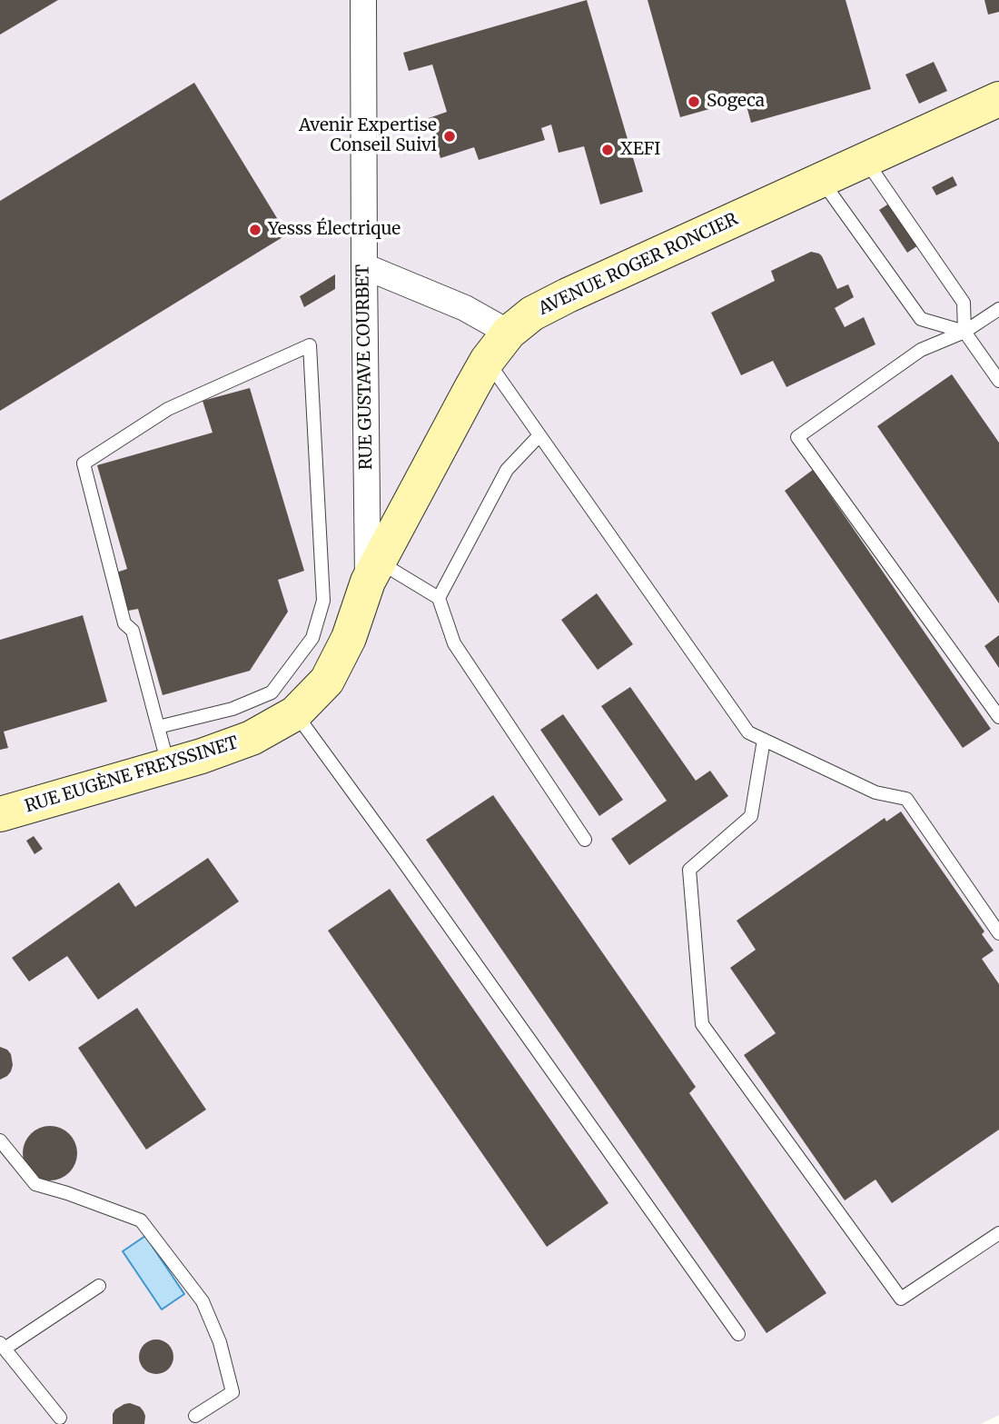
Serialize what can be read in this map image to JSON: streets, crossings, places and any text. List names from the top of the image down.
{
  "streets": {
    "street": ["AVENUE ROGER RONCIER", "RUE GUSTAVE COURBET", "RUE EUGÈNE FREYSSINET"]
  },
  "crossings": [
    ["AVENUE ROGER RONCIER", "RUE GUSTAVE COURBET"],
    ["AVENUE ROGER RONCIER", "RUE EUGÈNE FREYSSINET"],
    ["RUE GUSTAVE COURBET", "RUE EUGÈNE FREYSSINET"]
  ],
  "places": [
    "Sogeca",
    "Avenir Expertise Conseil Suivi",
    "XEFI",
    "Yesss Électrique"
  ]
}
